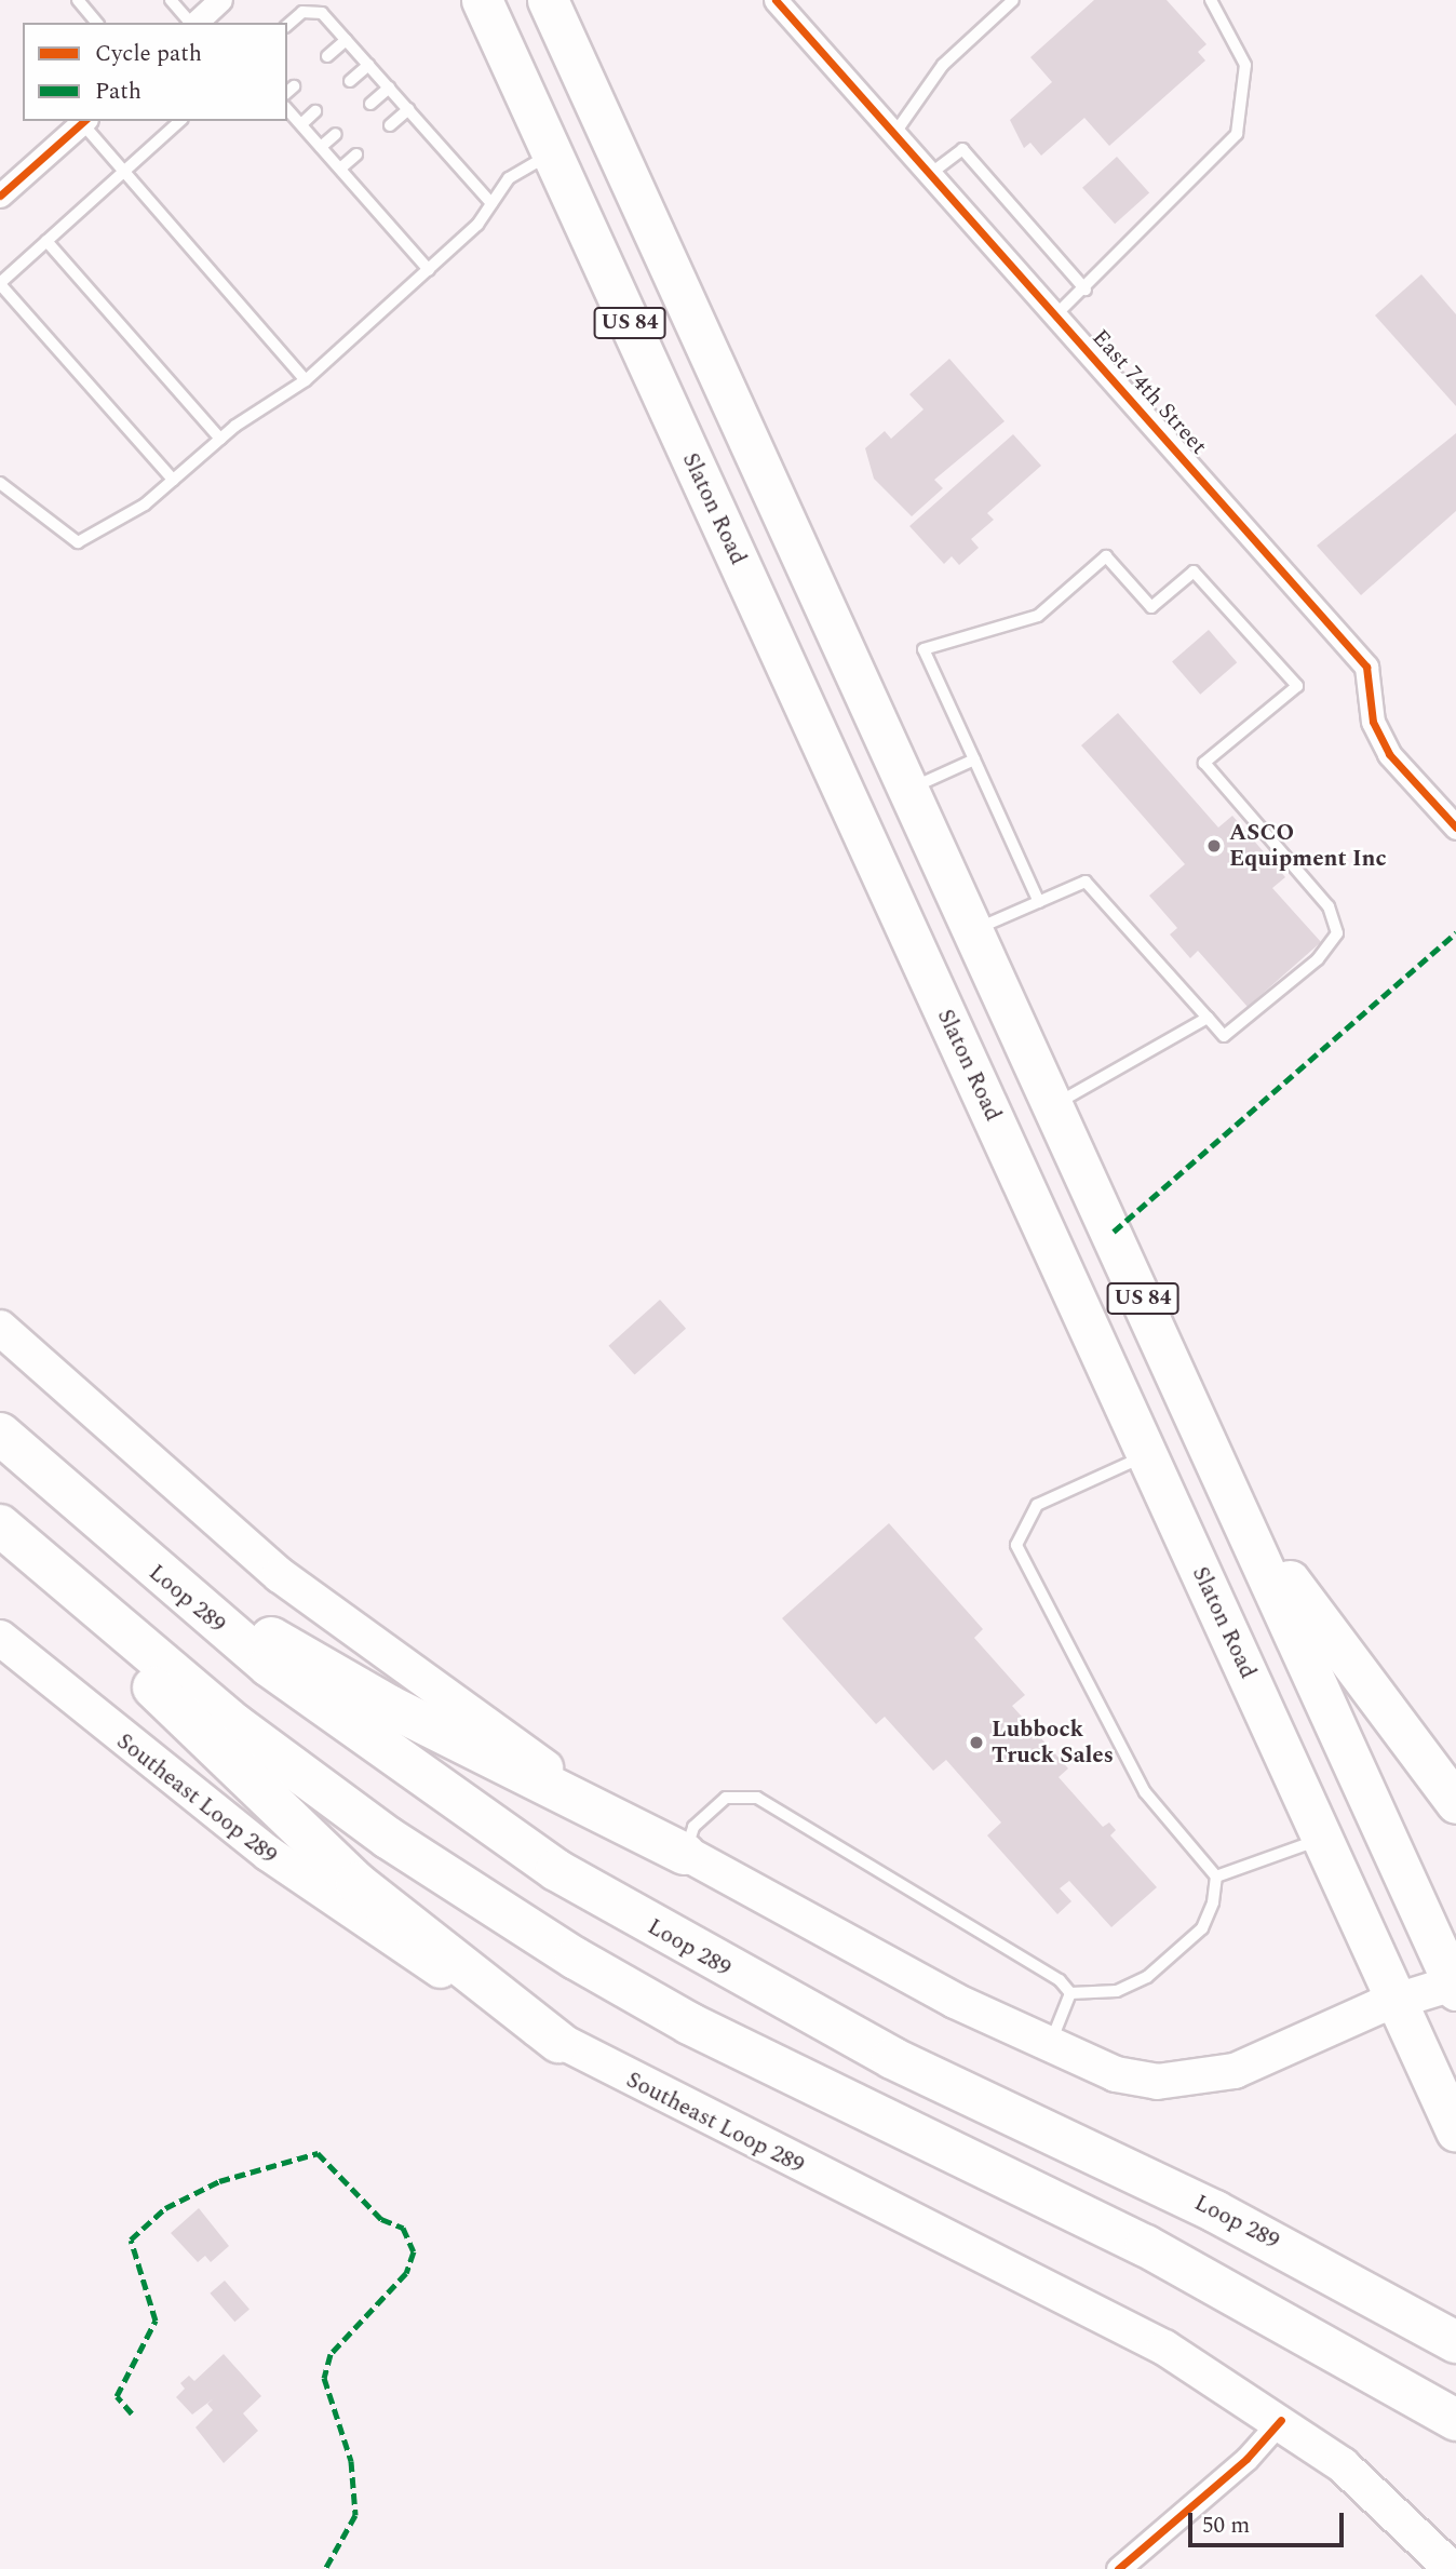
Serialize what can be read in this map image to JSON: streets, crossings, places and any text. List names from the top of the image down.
{
  "streets": {
    "highway": ["US 84", "Slaton Road", "Loop 289"],
    "main road": ["Southeast Loop 289"],
    "street": ["East 74th Street"]
  },
  "places": ["ASCO Equipment Inc", "Lubbock Truck Sales"],
  "legend": ["Cycle path", "Path"],
  "scale_bar": "50 m"
}
